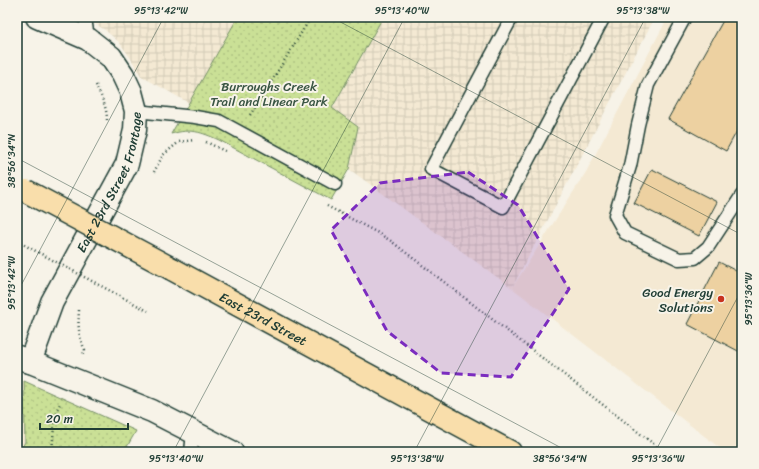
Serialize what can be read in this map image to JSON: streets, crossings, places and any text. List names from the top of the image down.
{
  "streets": {
    "main road": ["East 23rd Street"],
    "street": ["East 23rd Street Frontage"]
  },
  "parks": ["Burroughs Creek Trail and Linear Park"],
  "places": ["Good Energy Solutions"],
  "scale_bar": "20 m",
  "coordinates": [
    "95°13'42\"W",
    "95°13'40\"W",
    "95°13'38\"W",
    "38°56'34\"N",
    "95°13'36\"W"
  ]
}
